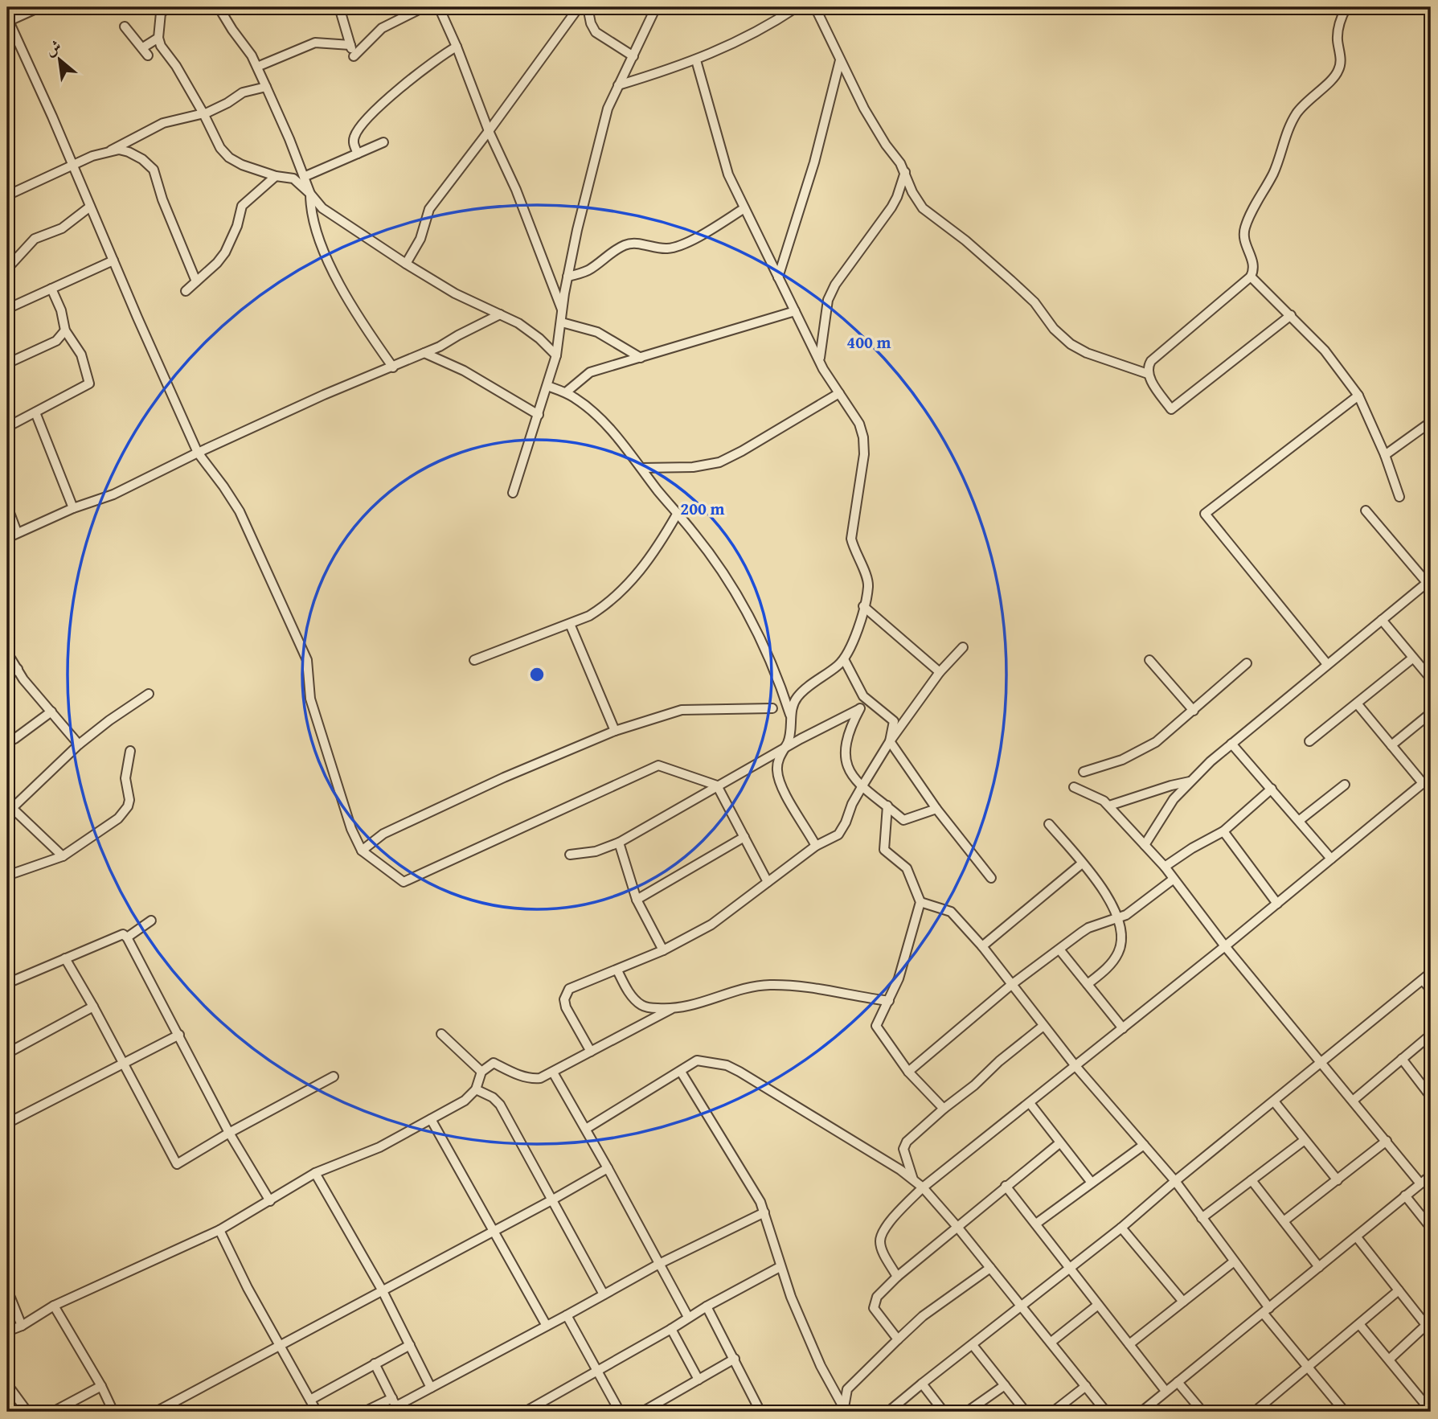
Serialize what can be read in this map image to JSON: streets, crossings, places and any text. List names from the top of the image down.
{
  "north": "top left",
  "rings": ["400 m", "200 m"]
}
